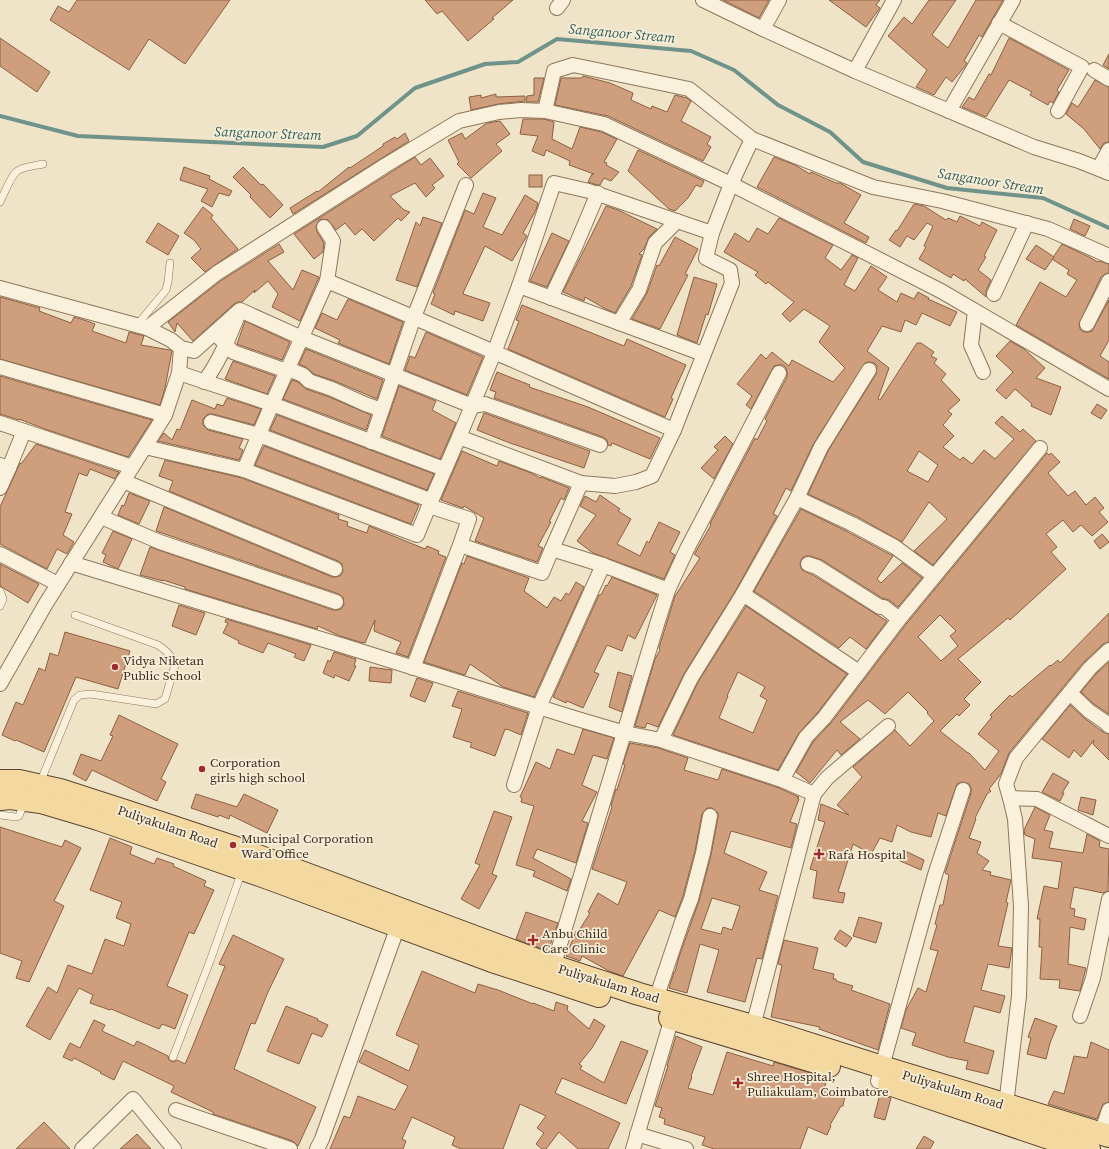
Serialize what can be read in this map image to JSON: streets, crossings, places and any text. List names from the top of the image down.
{
  "streets": {
    "main road": ["Puliyakulam Road"]
  },
  "water": ["Sanganoor Stream"],
  "places": {
    "other": ["Vidya Niketan Public School", "Corporation girls high school", "Municipal Corporation Ward Office"],
    "health": ["Rafa Hospital", "Anbu Child Care Clinic", "Shree Hospital, Puliakulam, Coimbatore"]
  }
}
